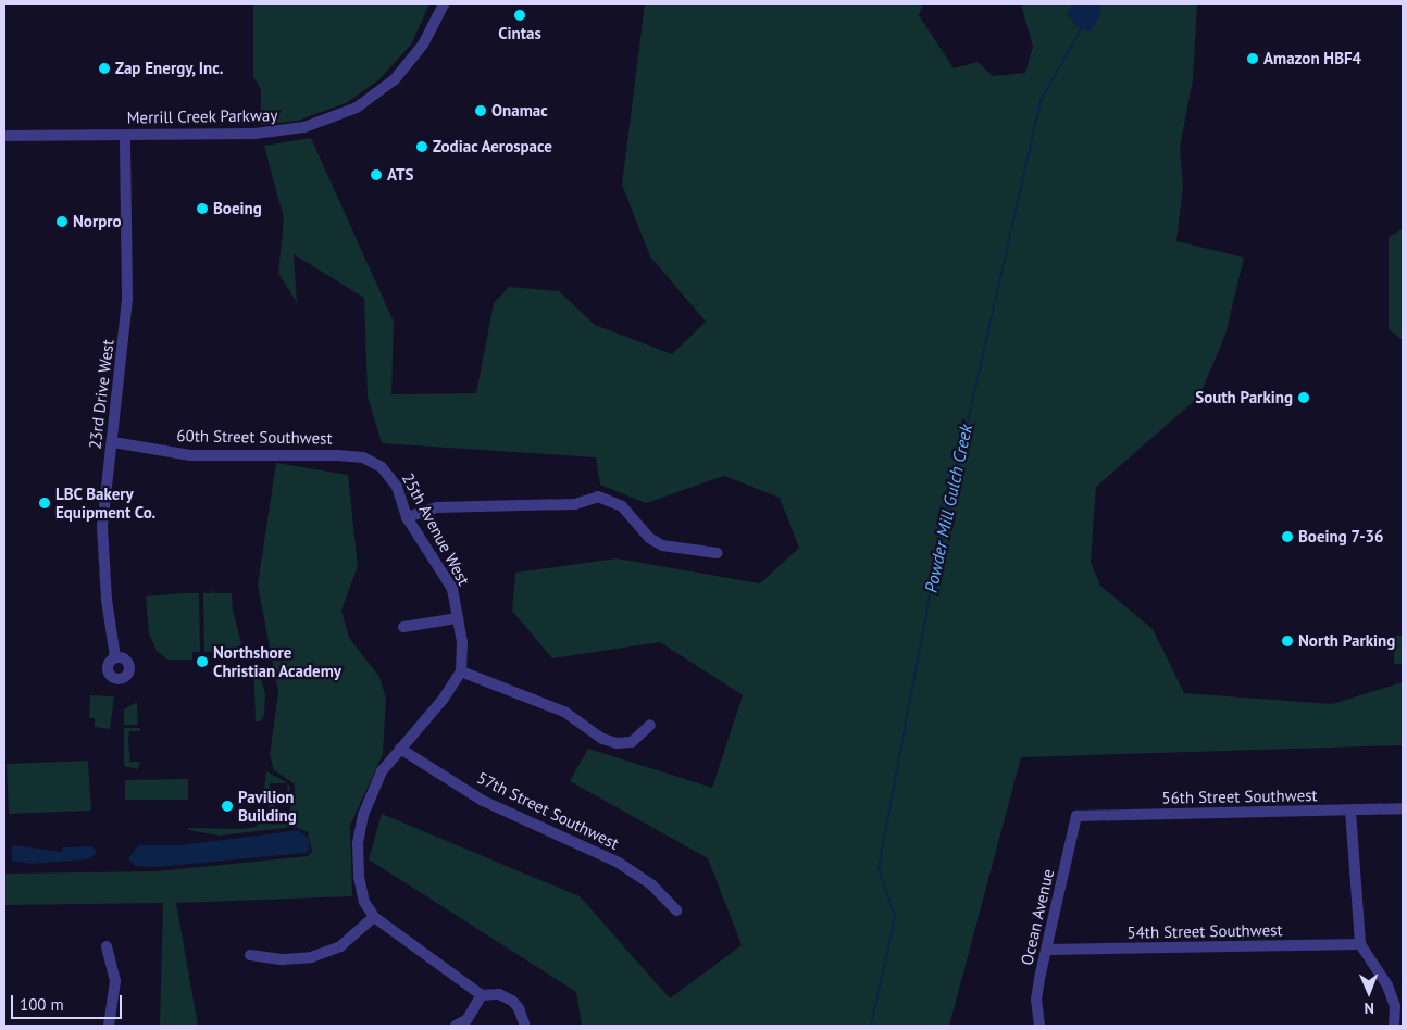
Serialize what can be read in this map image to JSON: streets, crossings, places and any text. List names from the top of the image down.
{
  "streets": {
    "street": [
      "Merrill Creek Parkway",
      "23rd Drive West",
      "60th Street Southwest",
      "25th Avenue West",
      "56th Street Southwest",
      "57th Street Southwest",
      "Ocean Avenue",
      "54th Street Southwest"
    ]
  },
  "crossings": [
    ["Merrill Creek Parkway", "23rd Drive West"],
    ["23rd Drive West", "60th Street Southwest"],
    ["60th Street Southwest", "25th Avenue West"],
    ["56th Street Southwest", "Ocean Avenue"],
    ["Ocean Avenue", "54th Street Southwest"]
  ],
  "water": ["Powder Mill Gulch Creek"],
  "places": [
    "Cintas",
    "Amazon HBF4",
    "Zap Energy, Inc.",
    "Onamac",
    "Zodiac Aerospace",
    "ATS",
    "Boeing",
    "Norpro",
    "South Parking",
    "LBC Bakery Equipment Co.",
    "Boeing 7-36",
    "North Parking",
    "Northshore Christian Academy",
    "Pavilion Building"
  ],
  "scale_bar": "100 m",
  "north": "bottom"
}
